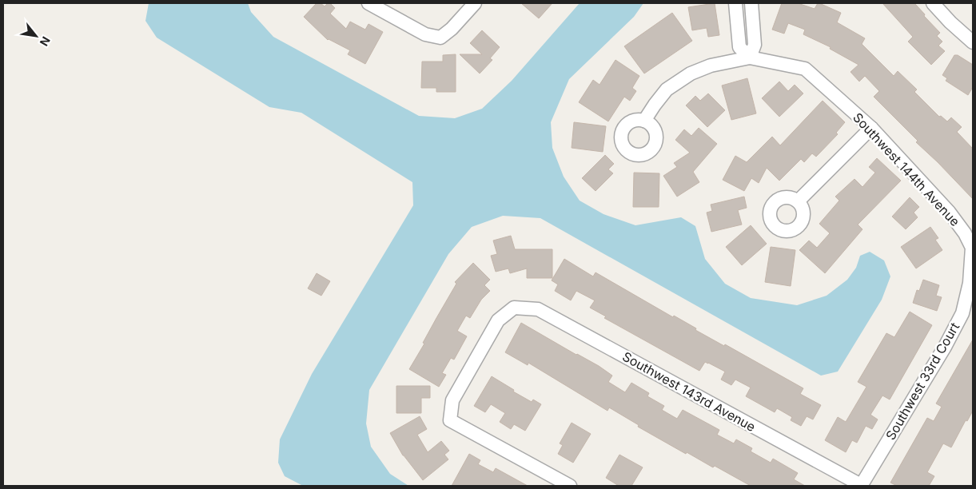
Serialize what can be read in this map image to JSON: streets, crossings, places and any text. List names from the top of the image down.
{
  "streets": {
    "street": ["Southwest 144th Avenue", "Southwest 33rd Court", "Southwest 143rd Avenue"]
  },
  "crossings": [
    ["Southwest 144th Avenue", "Southwest 33rd Court"],
    ["Southwest 33rd Court", "Southwest 143rd Avenue"]
  ],
  "north": "bottom right"
}
